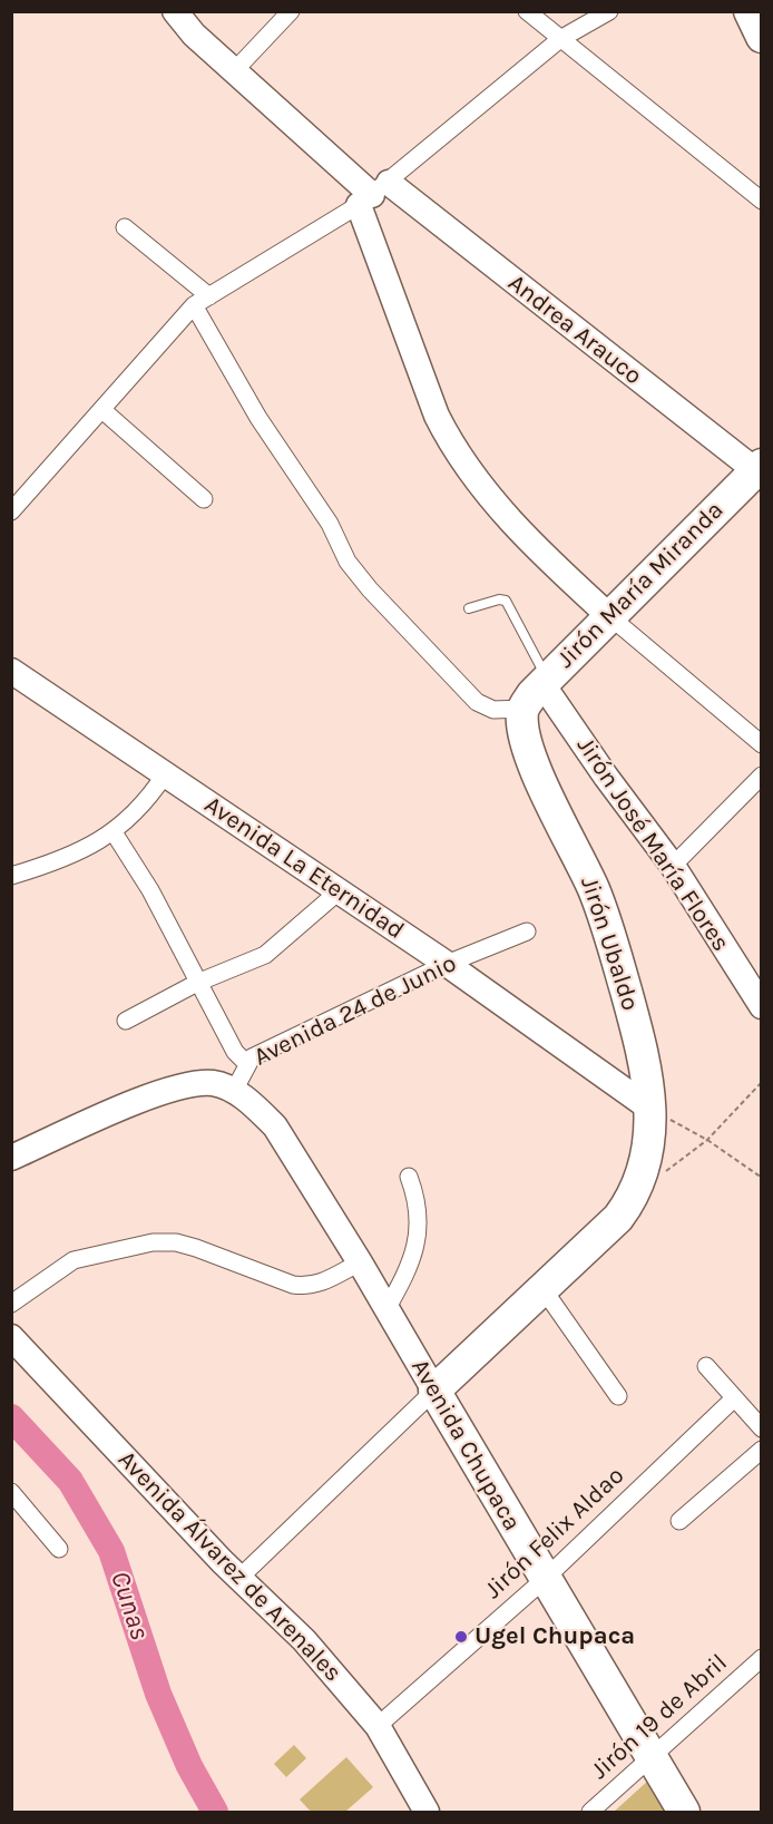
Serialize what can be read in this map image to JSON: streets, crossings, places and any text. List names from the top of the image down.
{
  "streets": {
    "highway": ["Jirón María Miranda", "Jirón Ubaldo", "Avenida Chupaca"],
    "street": [
      "Andrea Arauco",
      "Jirón José María Flores",
      "Avenida La Eternidad",
      "Avenida 24 de Junio",
      "Jirón Felix Aldao",
      "Avenida Álvarez de Arenales",
      "Jirón 19 de Abril"
    ]
  },
  "crossings": [
    ["Andrea Arauco", "Jirón María Miranda"],
    ["Jirón María Miranda", "Jirón José María Flores"],
    ["Jirón María Miranda", "Jirón Ubaldo"],
    ["Avenida La Eternidad", "Jirón Ubaldo"],
    ["Avenida La Eternidad", "Avenida 24 de Junio"],
    ["Jirón Ubaldo", "Avenida Chupaca"],
    ["Avenida 24 de Junio", "Avenida Chupaca"],
    ["Avenida Chupaca", "Jirón Felix Aldao"],
    ["Avenida Chupaca", "Jirón 19 de Abril"],
    ["Jirón Felix Aldao", "Avenida Álvarez de Arenales"]
  ],
  "water": ["Cunas"],
  "places": ["Ugel Chupaca"]
}
